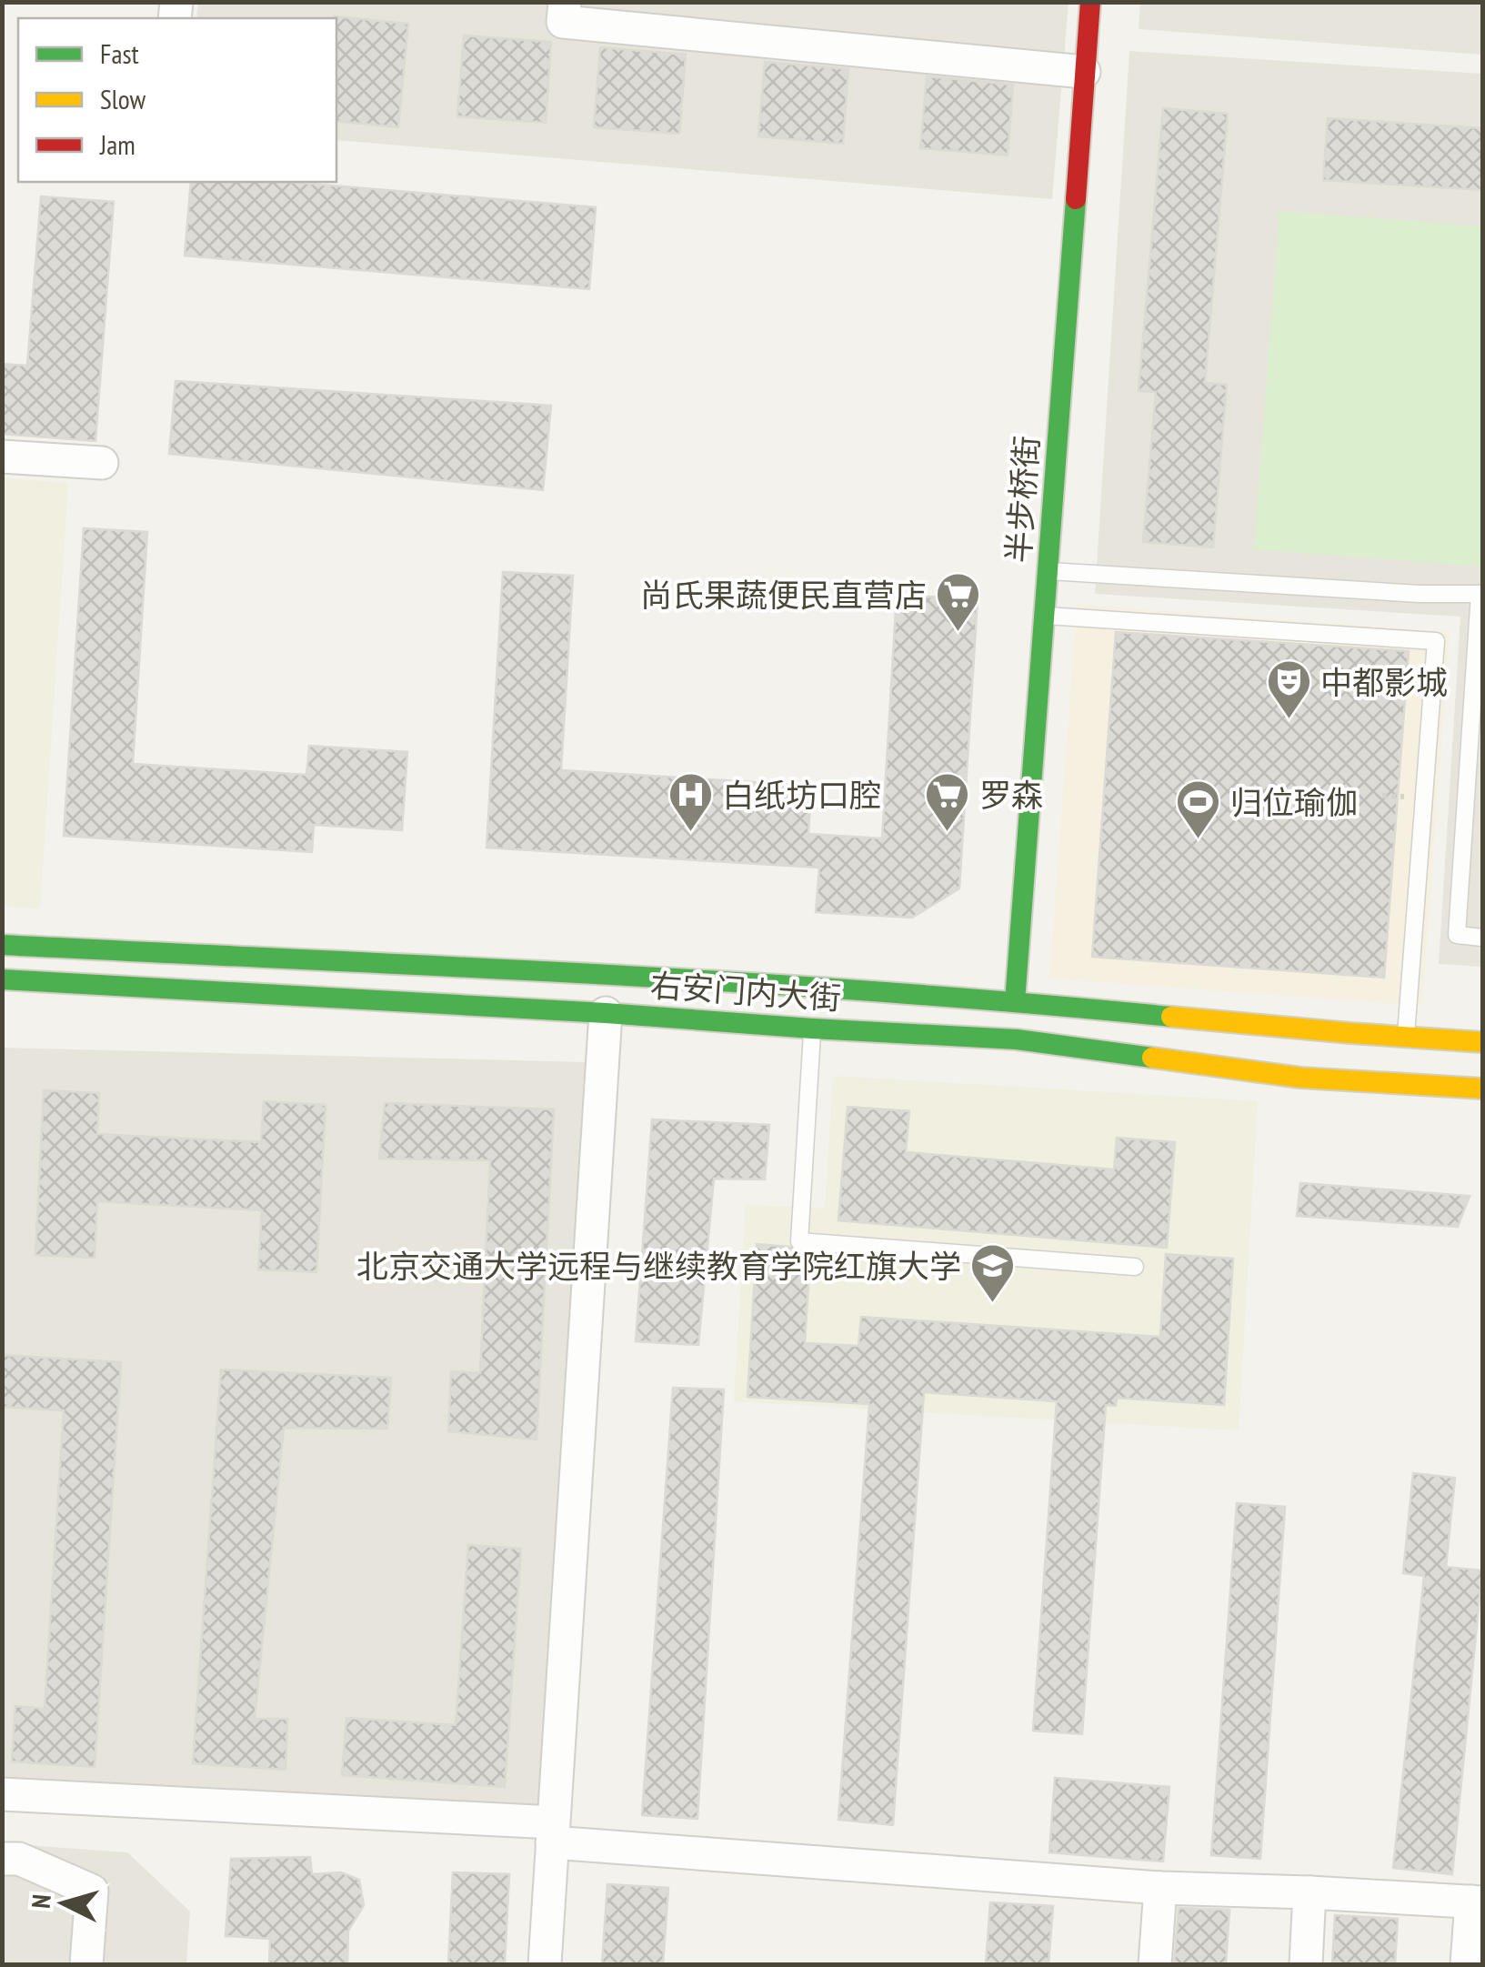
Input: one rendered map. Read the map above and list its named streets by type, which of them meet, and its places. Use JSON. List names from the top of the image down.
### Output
{
  "streets": {
    "main road": ["半步桥街", "右安门内大街"]
  },
  "crossings": [
    ["半步桥街", "右安门内大街"]
  ],
  "places": {
    "supermarket": ["尚氏果蔬便民直营店", "罗森"],
    "theatre": ["中都影城"],
    "hospital": ["白纸坊口腔"],
    "sports": ["归位瑜伽"],
    "school or university": ["北京交通大学远程与继续教育学院红旗大学"]
  },
  "legend": ["Fast", "Slow", "Jam"],
  "north": "left"
}
